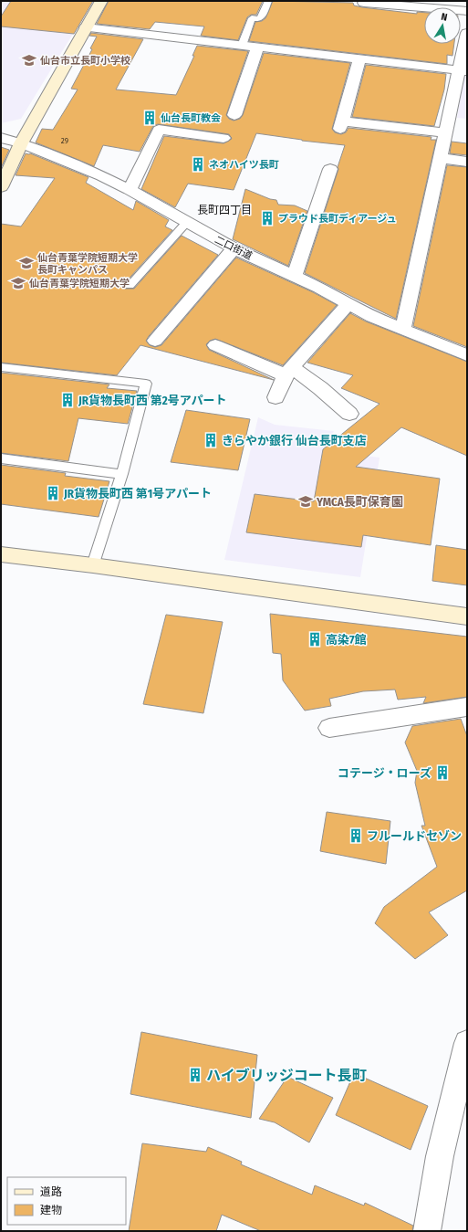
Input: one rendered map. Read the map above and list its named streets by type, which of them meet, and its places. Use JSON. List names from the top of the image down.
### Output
{
  "streets": {
    "street": ["二口街道"]
  },
  "districts": ["長町四丁目"],
  "places": {
    "school or university": [
      "仙台市立長町小学校",
      "仙台青葉学院短期大学 長町キャンパス",
      "仙台青葉学院短期大学",
      "YMCA長町保育園"
    ],
    "building": [
      "仙台長町教会",
      "ネオハイツ長町",
      "プラウド長町ディアージュ",
      "JR貨物長町西 第2号アパート",
      "きらやか銀行 仙台長町支店",
      "JR貨物長町西 第1号アパート",
      "高染7館",
      "コテージ・ローズ",
      "フルールドセゾン",
      "ハイブリッジコート長町"
    ]
  },
  "house_numbers": ["29"],
  "legend": ["道路", "建物"],
  "north": "top"
}
